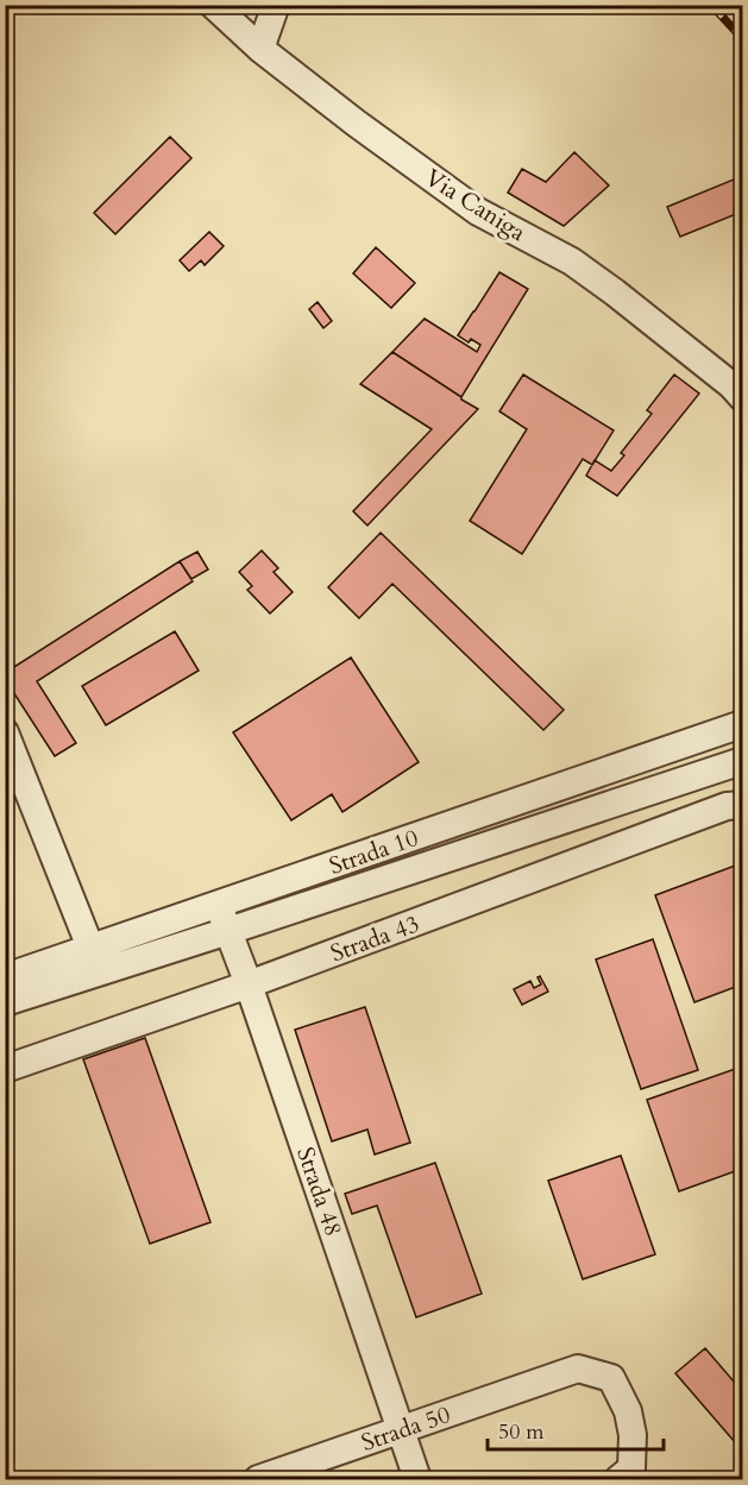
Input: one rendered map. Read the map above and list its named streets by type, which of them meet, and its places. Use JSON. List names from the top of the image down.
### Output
{
  "streets": {
    "street": [
      "Via Caniga",
      "Strada 10",
      "Strada 43",
      "Strada 48",
      "Strada 50"
    ]
  },
  "crossings": [
    ["Strada 10", "Strada 48"],
    ["Strada 43", "Strada 48"],
    ["Strada 48", "Strada 50"]
  ],
  "scale_bar": "50 m"
}
